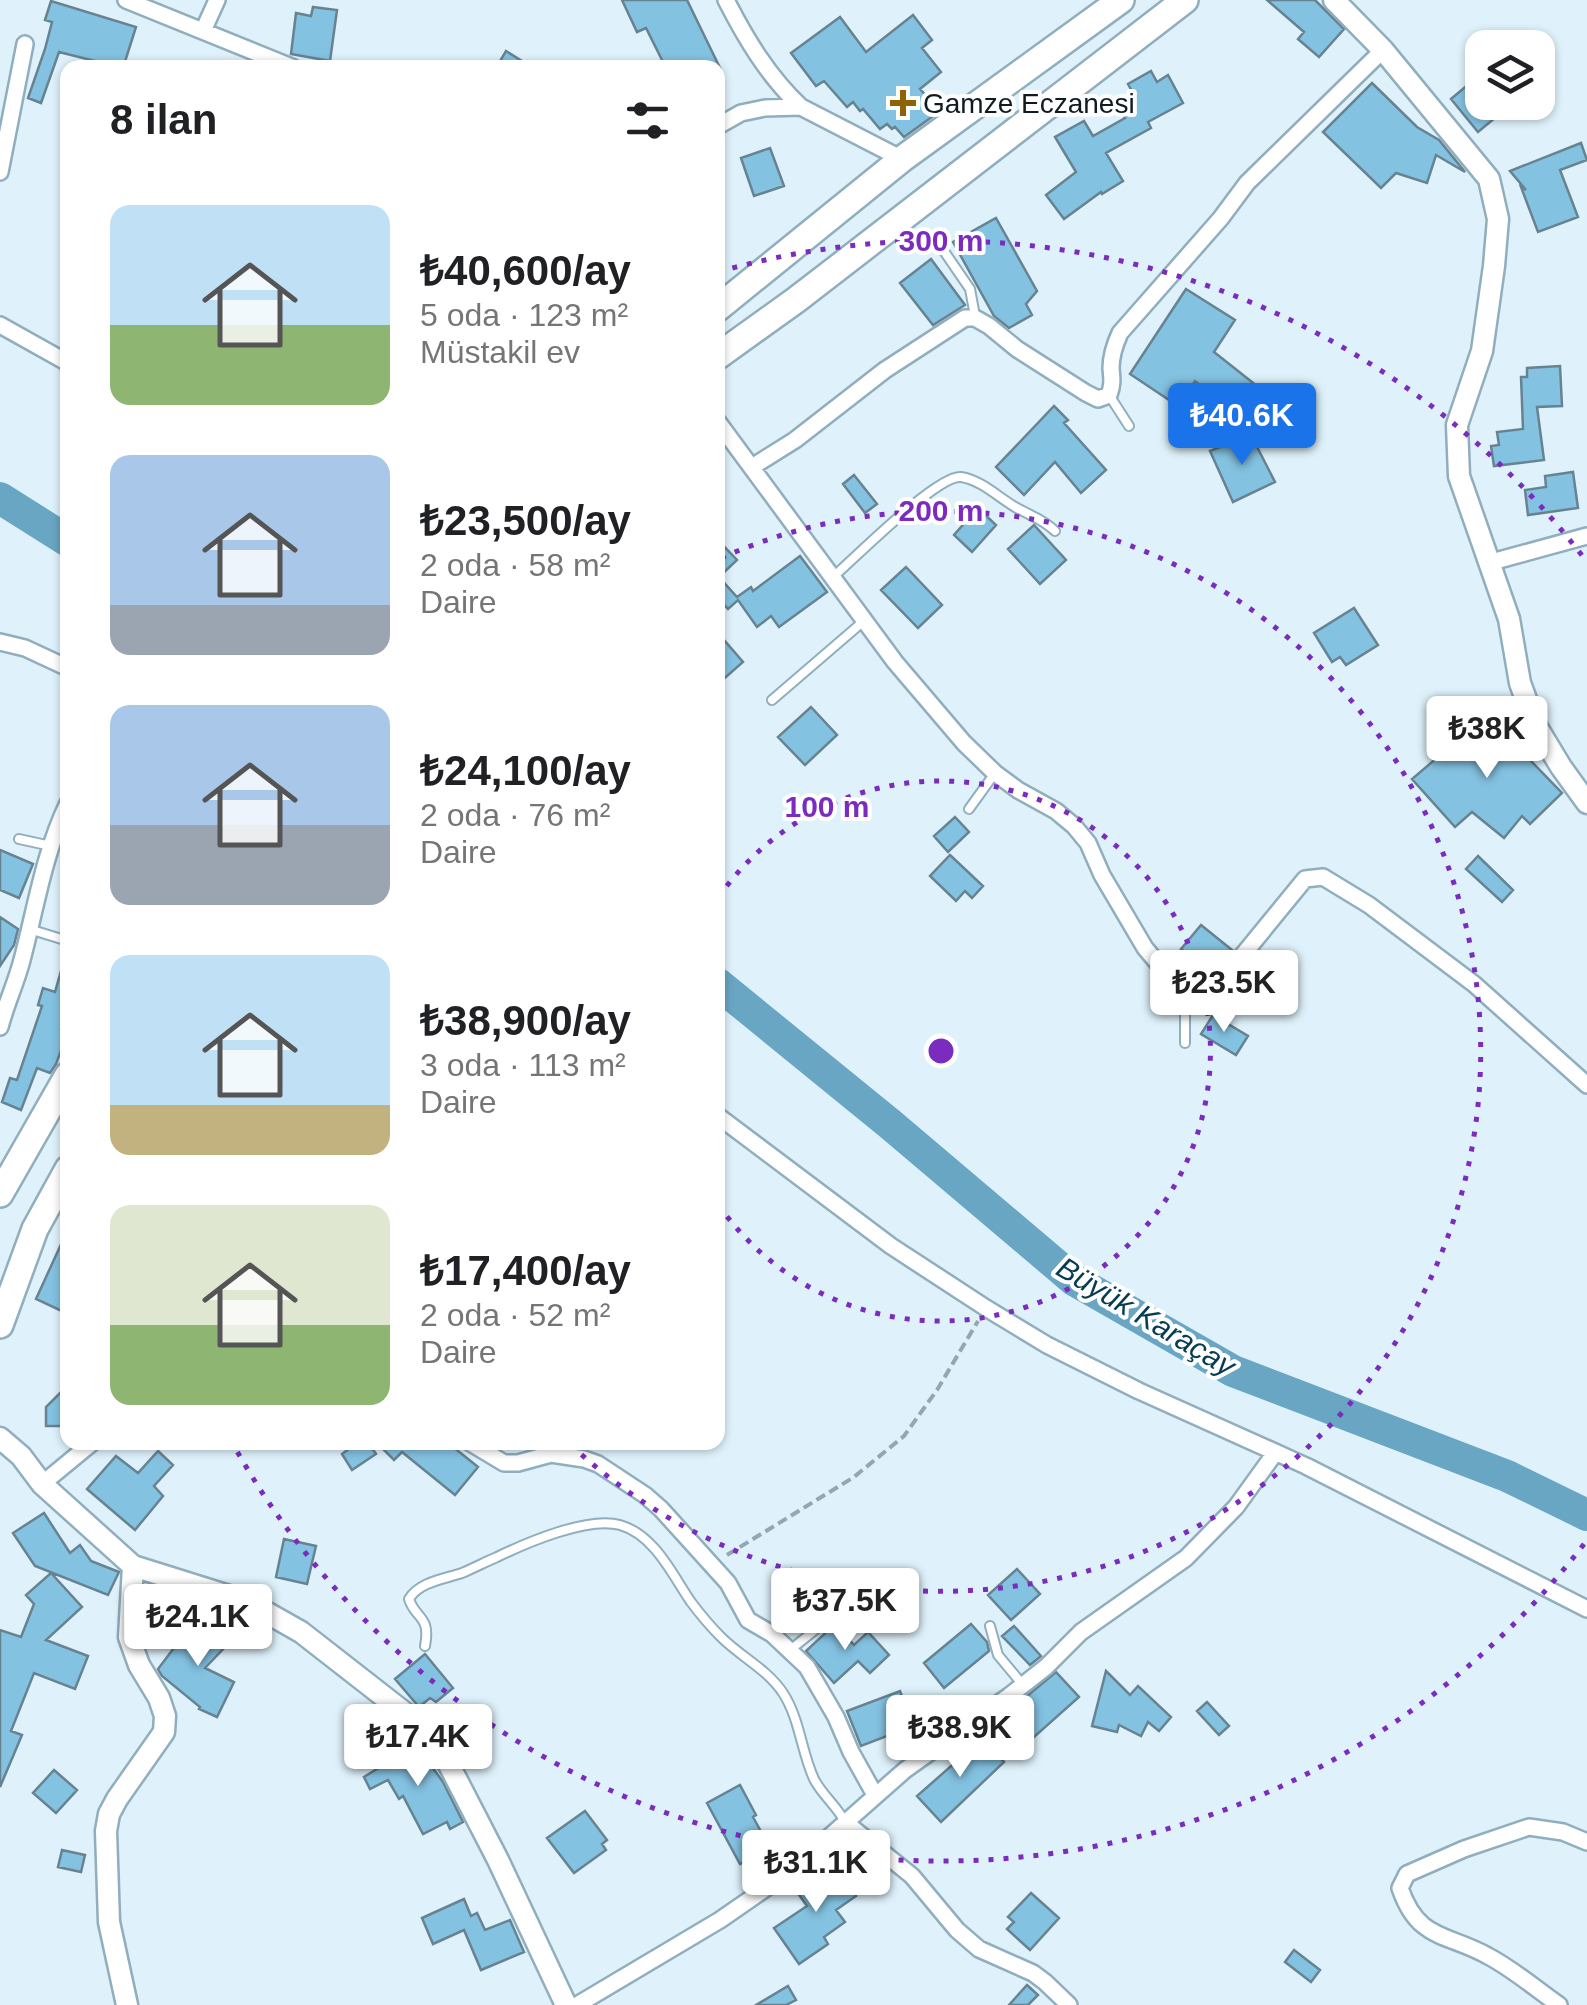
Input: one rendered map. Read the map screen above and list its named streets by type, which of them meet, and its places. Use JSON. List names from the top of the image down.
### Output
{
  "water": ["Büyük Karaçay"],
  "places": {
    "health": ["Gamze Eczanesi"]
  },
  "page": {
    "heading": "8 ilan",
    "list": [
      {
        "name": "₺40,600/ay",
        "note": "5 oda · 123 m² · Müstakil ev"
      },
      {
        "name": "₺23,500/ay",
        "note": "2 oda · 58 m² · Daire"
      },
      {
        "name": "₺24,100/ay",
        "note": "2 oda · 76 m² · Daire"
      },
      {
        "name": "₺38,900/ay",
        "note": "3 oda · 113 m² · Daire"
      },
      {
        "name": "₺17,400/ay",
        "note": "2 oda · 52 m² · Daire"
      }
    ],
    "price": [
      "₺40.6K",
      "₺38K",
      "₺23.5K",
      "₺37.5K",
      "₺24.1K",
      "₺38.9K",
      "₺17.4K",
      "₺31.1K"
    ]
  },
  "rings": ["300 m", "200 m", "100 m"]
}
